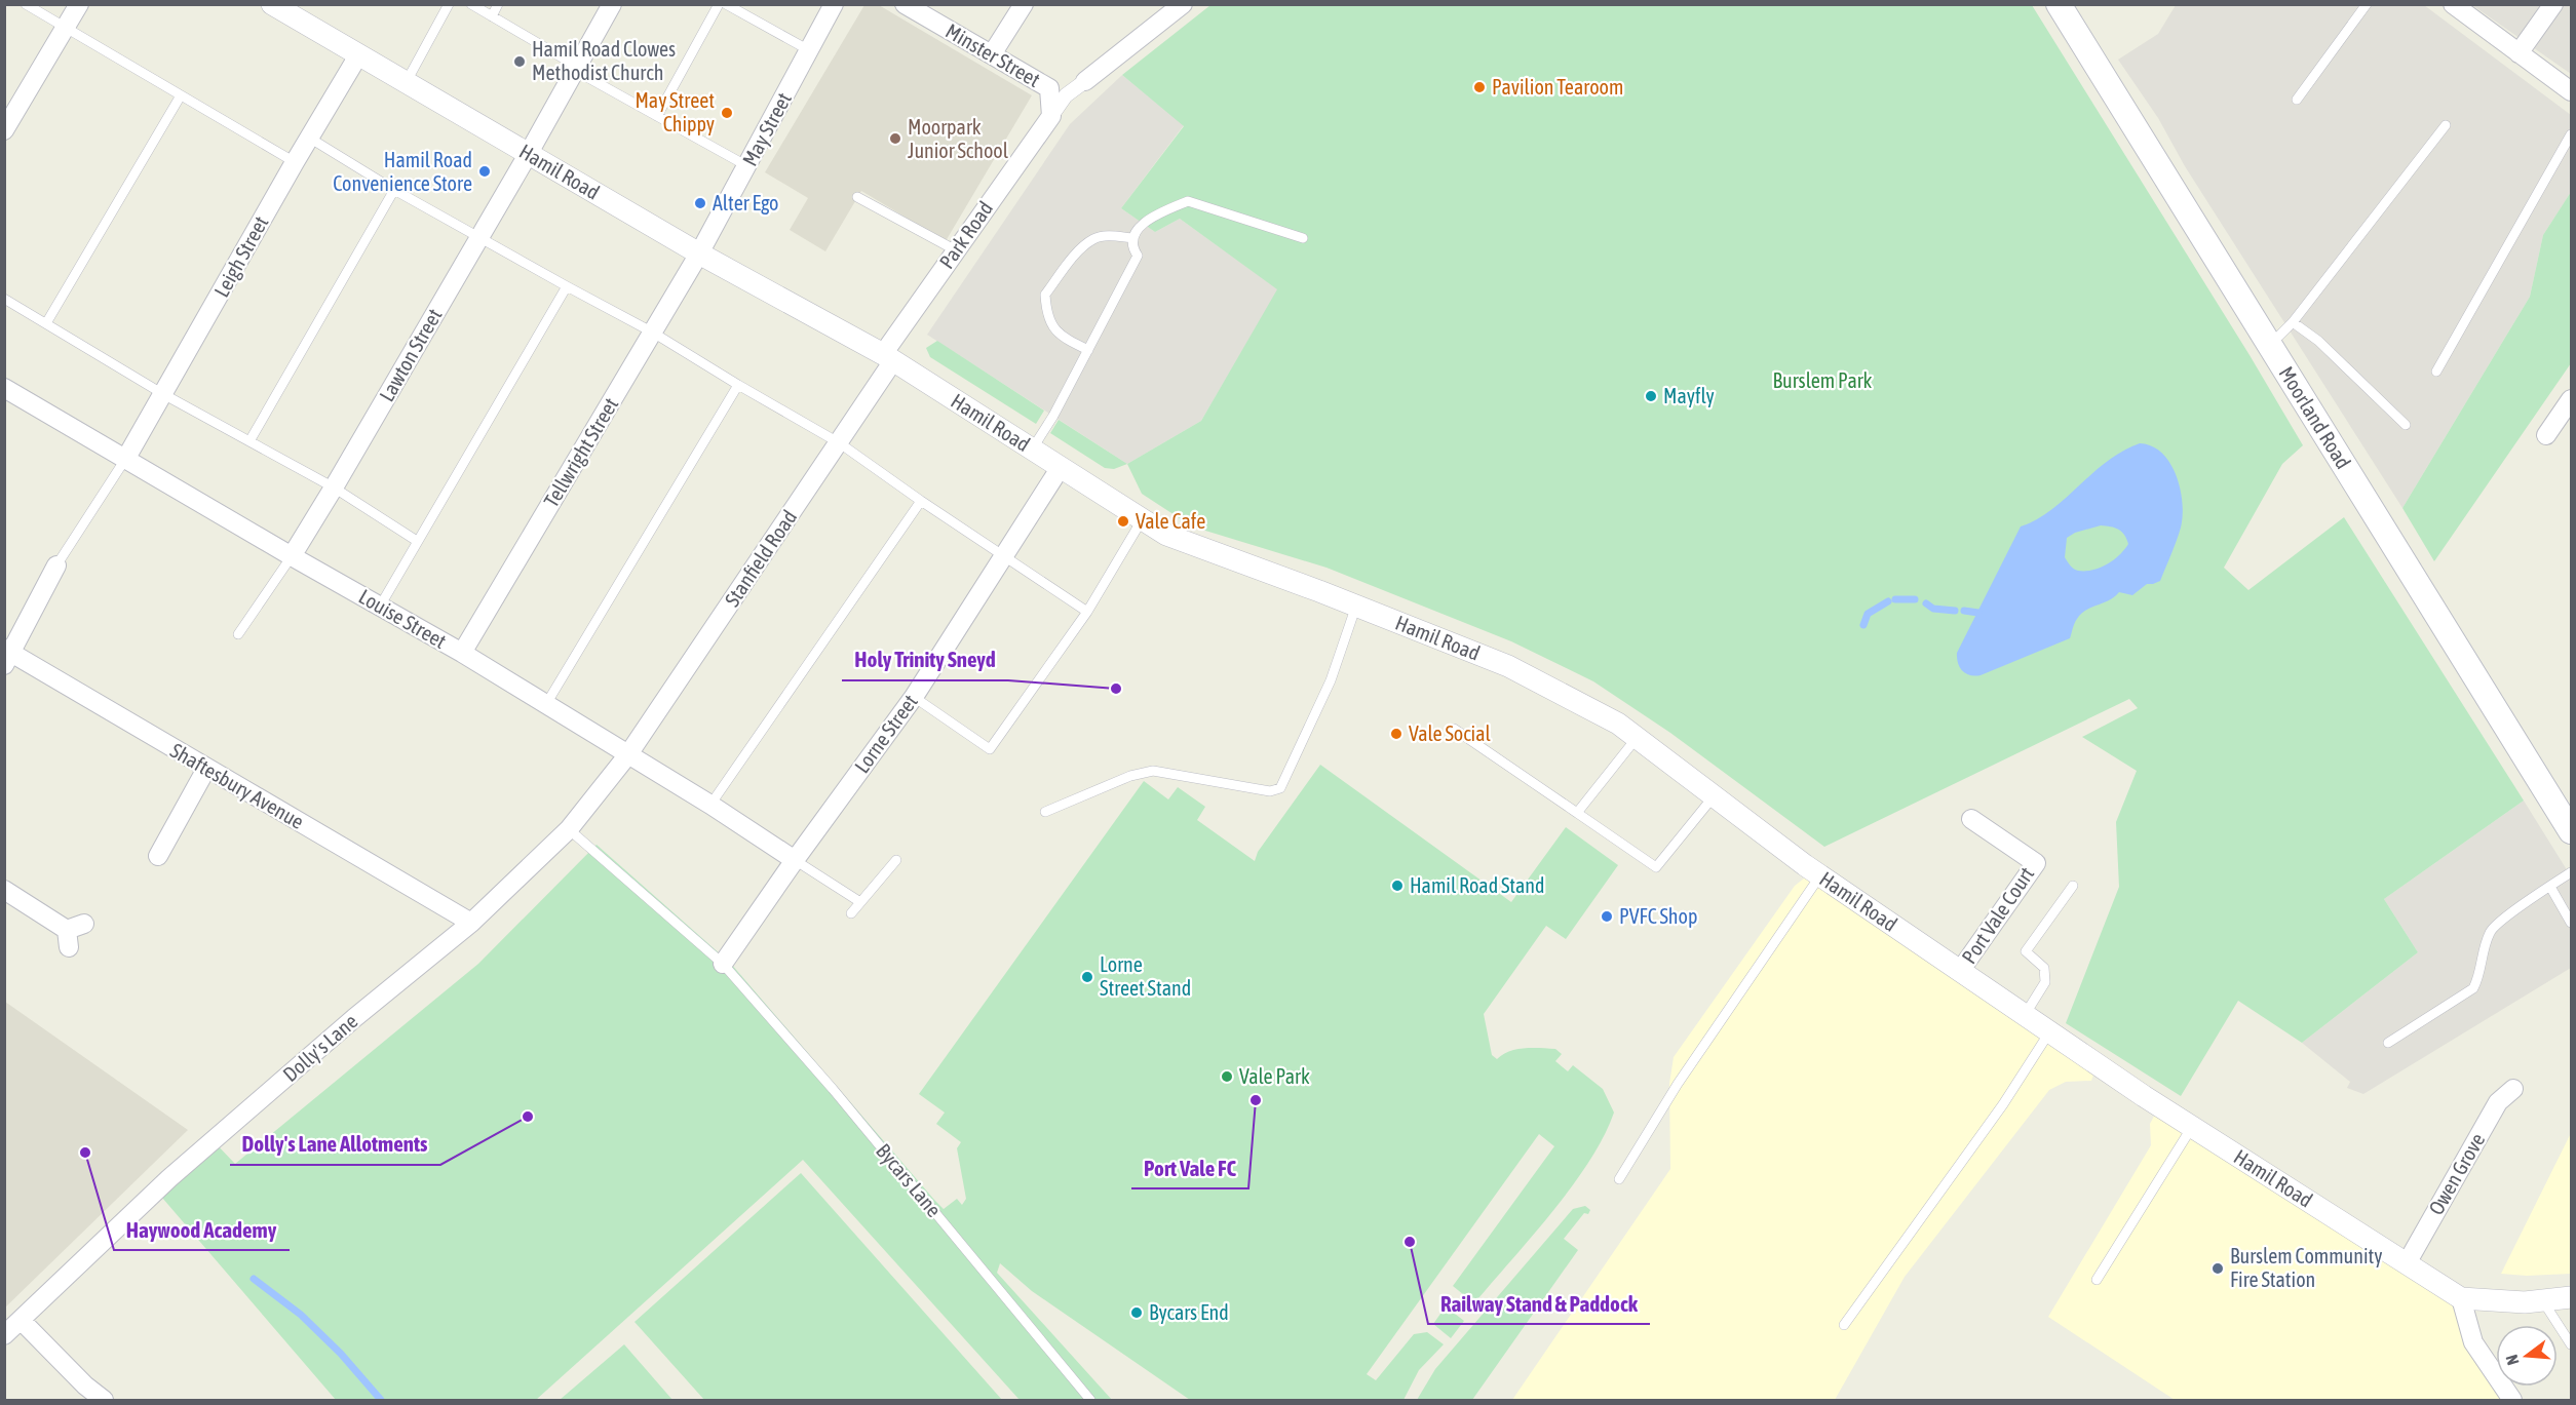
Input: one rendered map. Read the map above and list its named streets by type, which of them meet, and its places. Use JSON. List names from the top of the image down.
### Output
{
  "streets": {
    "main road": ["Moorland Road"],
    "street": [
      "Minster Street",
      "May Street",
      "Hamil Road",
      "Park Road",
      "Leigh Street",
      "Lawton Street",
      "Tellwright Street",
      "Stanfield Road",
      "Louise Street",
      "Lorne Street",
      "Shaftesbury Avenue",
      "Port Vale Court",
      "Dolly's Lane",
      "Owen Grove"
    ],
    "lane": ["Bycars Lane"]
  },
  "crossings": [
    ["Minster Street", "Park Road"],
    ["May Street", "Hamil Road"],
    ["May Street", "Tellwright Street"],
    ["Hamil Road", "Park Road"],
    ["Hamil Road", "Leigh Street"],
    ["Hamil Road", "Lawton Street"],
    ["Hamil Road", "Tellwright Street"],
    ["Hamil Road", "Stanfield Road"],
    ["Hamil Road", "Lorne Street"],
    ["Hamil Road", "Port Vale Court"],
    ["Hamil Road", "Owen Grove"],
    ["Park Road", "Stanfield Road"],
    ["Leigh Street", "Louise Street"],
    ["Lawton Street", "Louise Street"],
    ["Tellwright Street", "Louise Street"],
    ["Stanfield Road", "Louise Street"],
    ["Stanfield Road", "Dolly's Lane"],
    ["Louise Street", "Lorne Street"],
    ["Louise Street", "Dolly's Lane"],
    ["Lorne Street", "Bycars Lane"],
    ["Shaftesbury Avenue", "Dolly's Lane"],
    ["Dolly's Lane", "Bycars Lane"]
  ],
  "parks": ["Burslem Park"],
  "places": [
    "Hamil Road Clowes Methodist Church",
    "Pavilion Tearoom",
    "May Street Chippy",
    "Moorpark Junior School",
    "Hamil Road Convenience Store",
    "Alter Ego",
    "Mayfly",
    "Vale Cafe",
    "Holy Trinity Sneyd",
    "Vale Social",
    "Hamil Road Stand",
    "PVFC Shop",
    "Lorne Street Stand",
    "Vale Park",
    "Port Vale FC",
    "Dolly's Lane Allotments",
    "Haywood Academy",
    "Railway Stand & Paddock",
    "Burslem Community Fire Station",
    "Bycars End"
  ],
  "north": "left"
}
